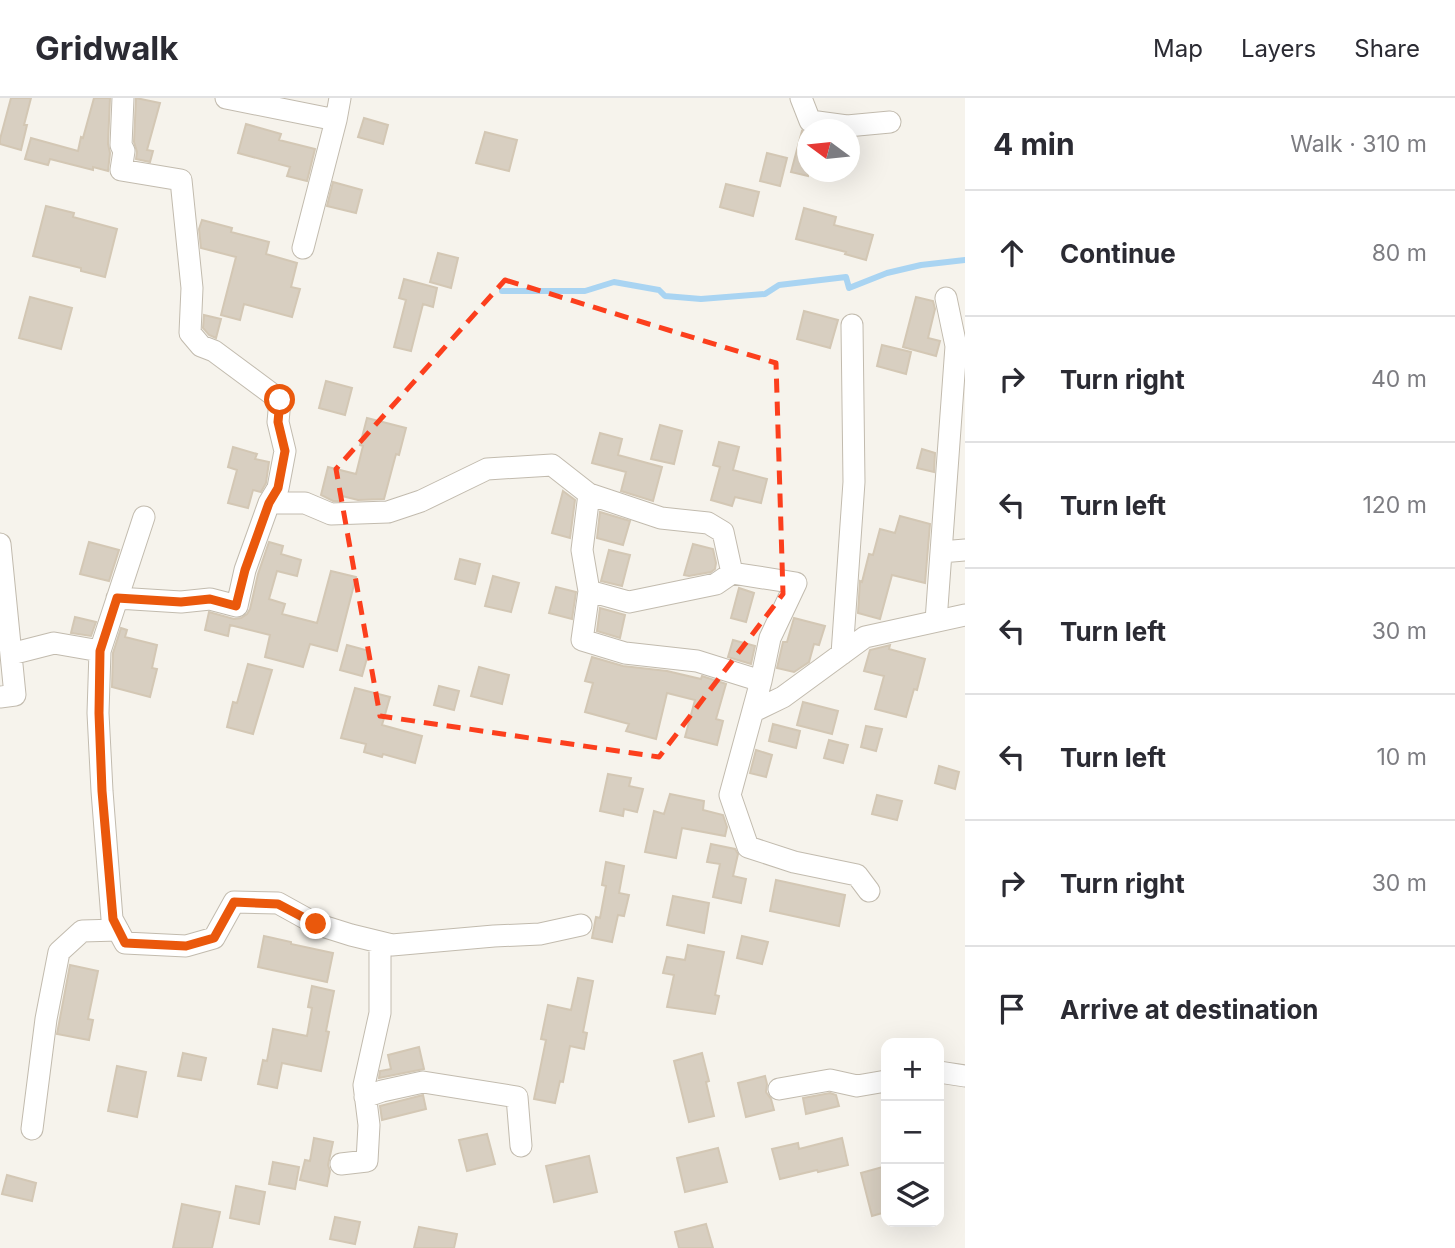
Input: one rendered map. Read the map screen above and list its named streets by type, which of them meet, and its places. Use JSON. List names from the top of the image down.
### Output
{
  "north": "left",
  "page": {
    "header": "Gridwalk",
    "nav": ["Map", "Layers", "Share"],
    "heading": ["4 min", "Walk · 310 m"],
    "list": [
      ["Continue", "80 m"],
      ["Turn right", "40 m"],
      ["Turn left", "120 m"],
      ["Turn left", "30 m"],
      ["Turn left", "10 m"],
      ["Turn right", "30 m"],
      "Arrive at destination"
    ],
    "map_buttons": ["+", "−"]
  }
}
